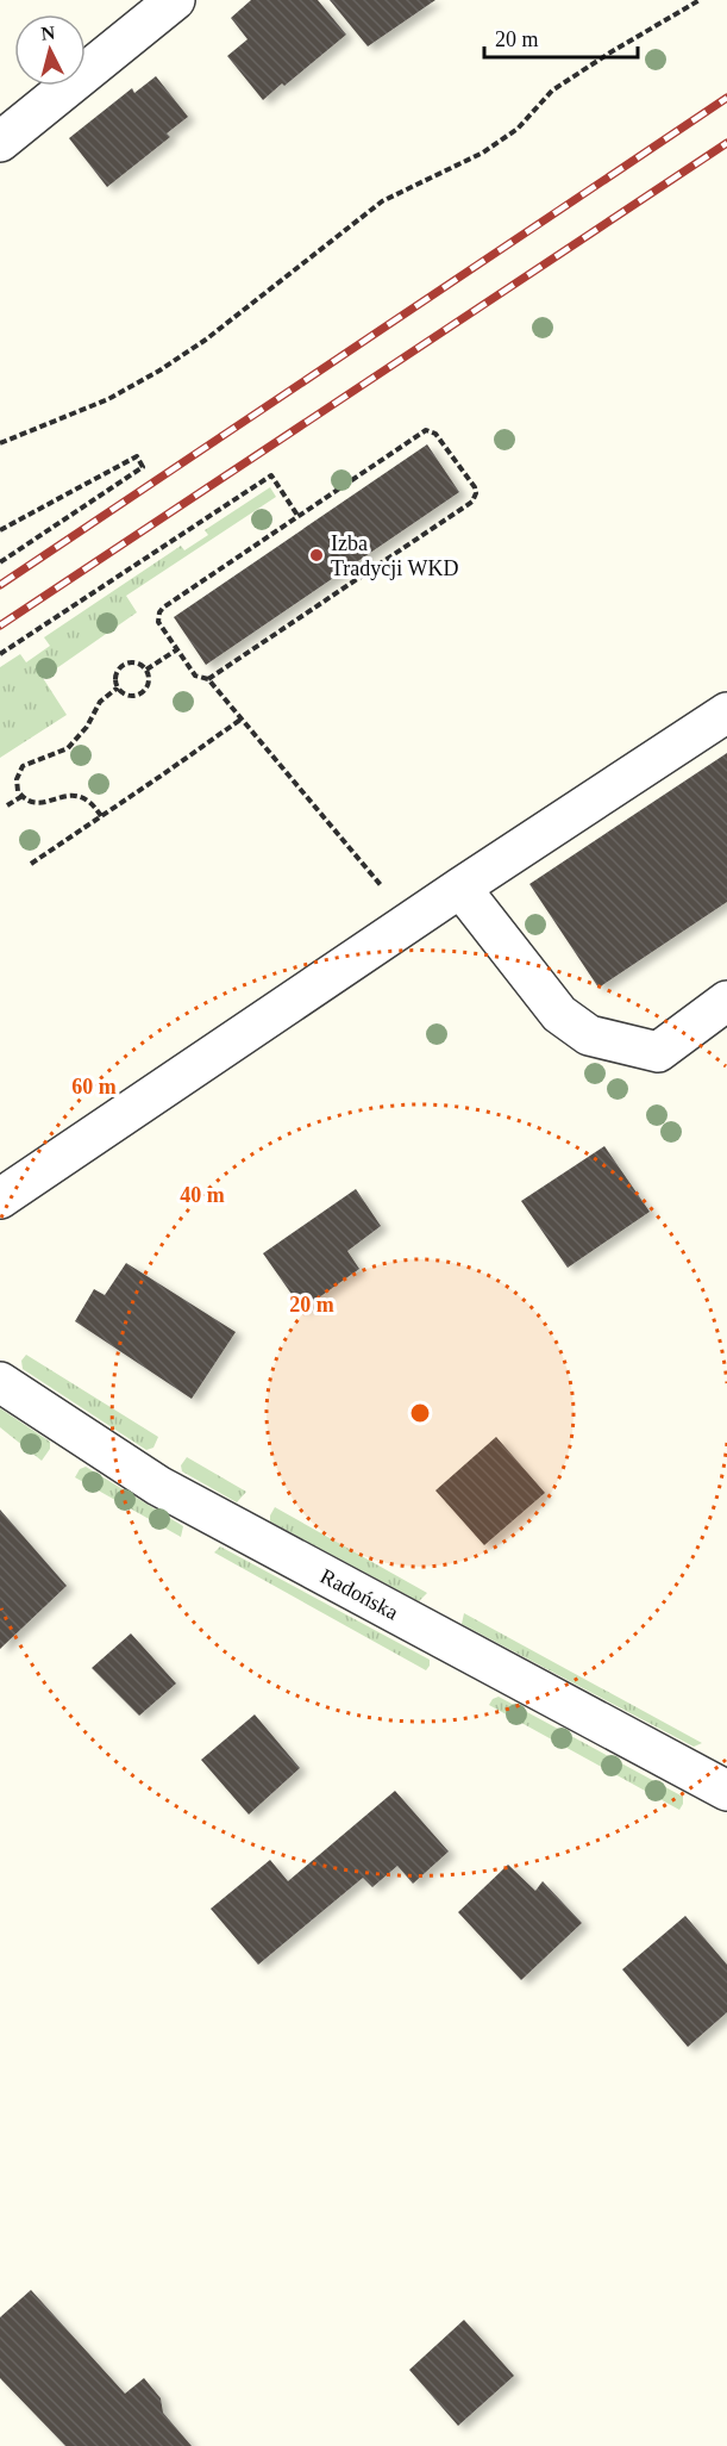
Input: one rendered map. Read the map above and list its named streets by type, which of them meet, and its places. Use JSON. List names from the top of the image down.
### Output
{
  "streets": {
    "street": ["Radońska"]
  },
  "places": ["Izba Tradycji WKD"],
  "scale_bar": "20 m",
  "north": "top",
  "rings": ["60 m", "40 m", "20 m"]
}
